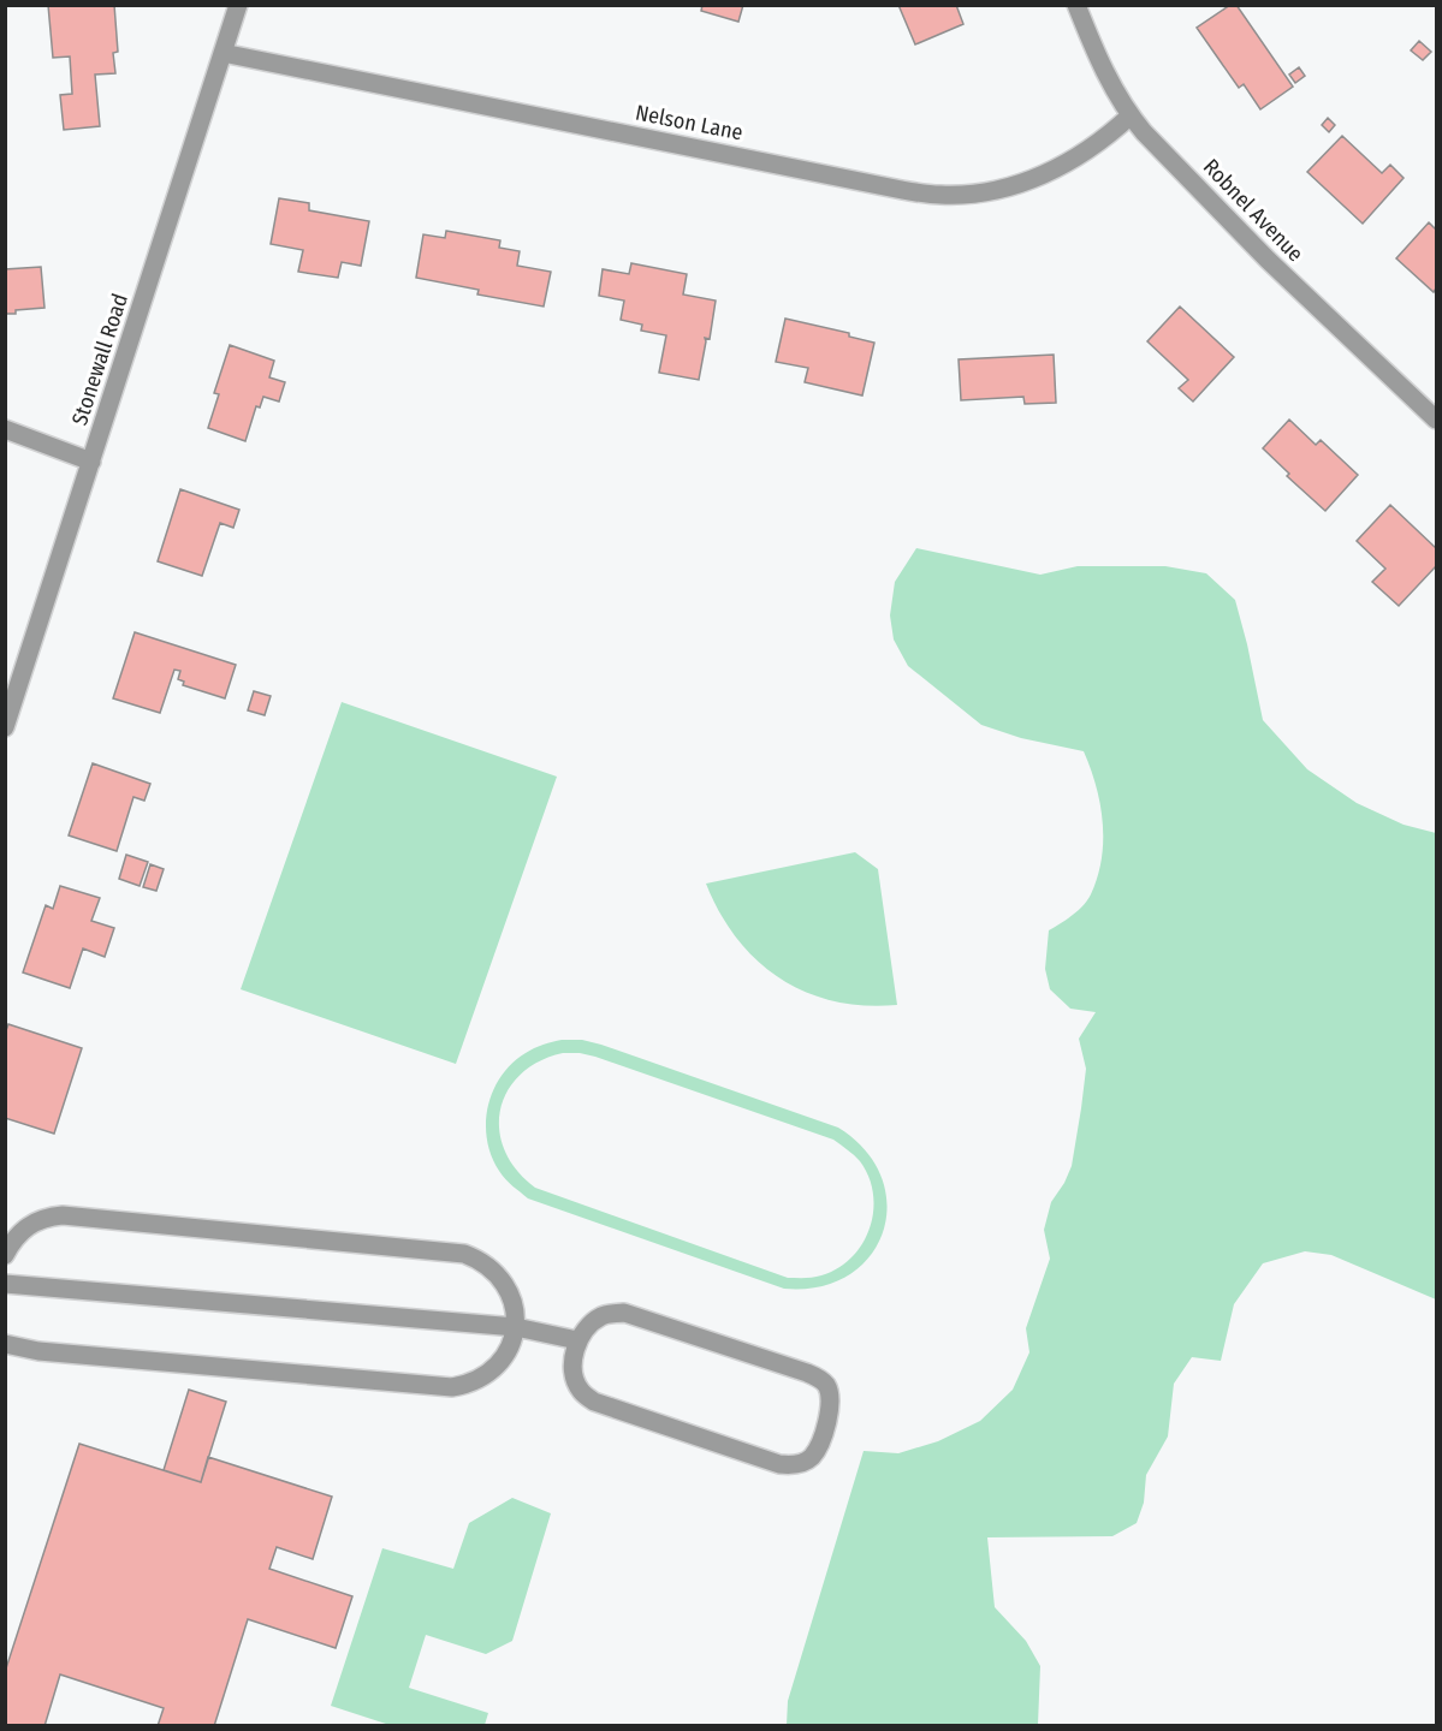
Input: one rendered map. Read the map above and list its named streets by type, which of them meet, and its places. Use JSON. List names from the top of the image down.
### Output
{
  "streets": {
    "street": ["Nelson Lane", "Robnel Avenue", "Stonewall Road"]
  },
  "crossings": [
    ["Nelson Lane", "Robnel Avenue"],
    ["Nelson Lane", "Stonewall Road"]
  ]
}
